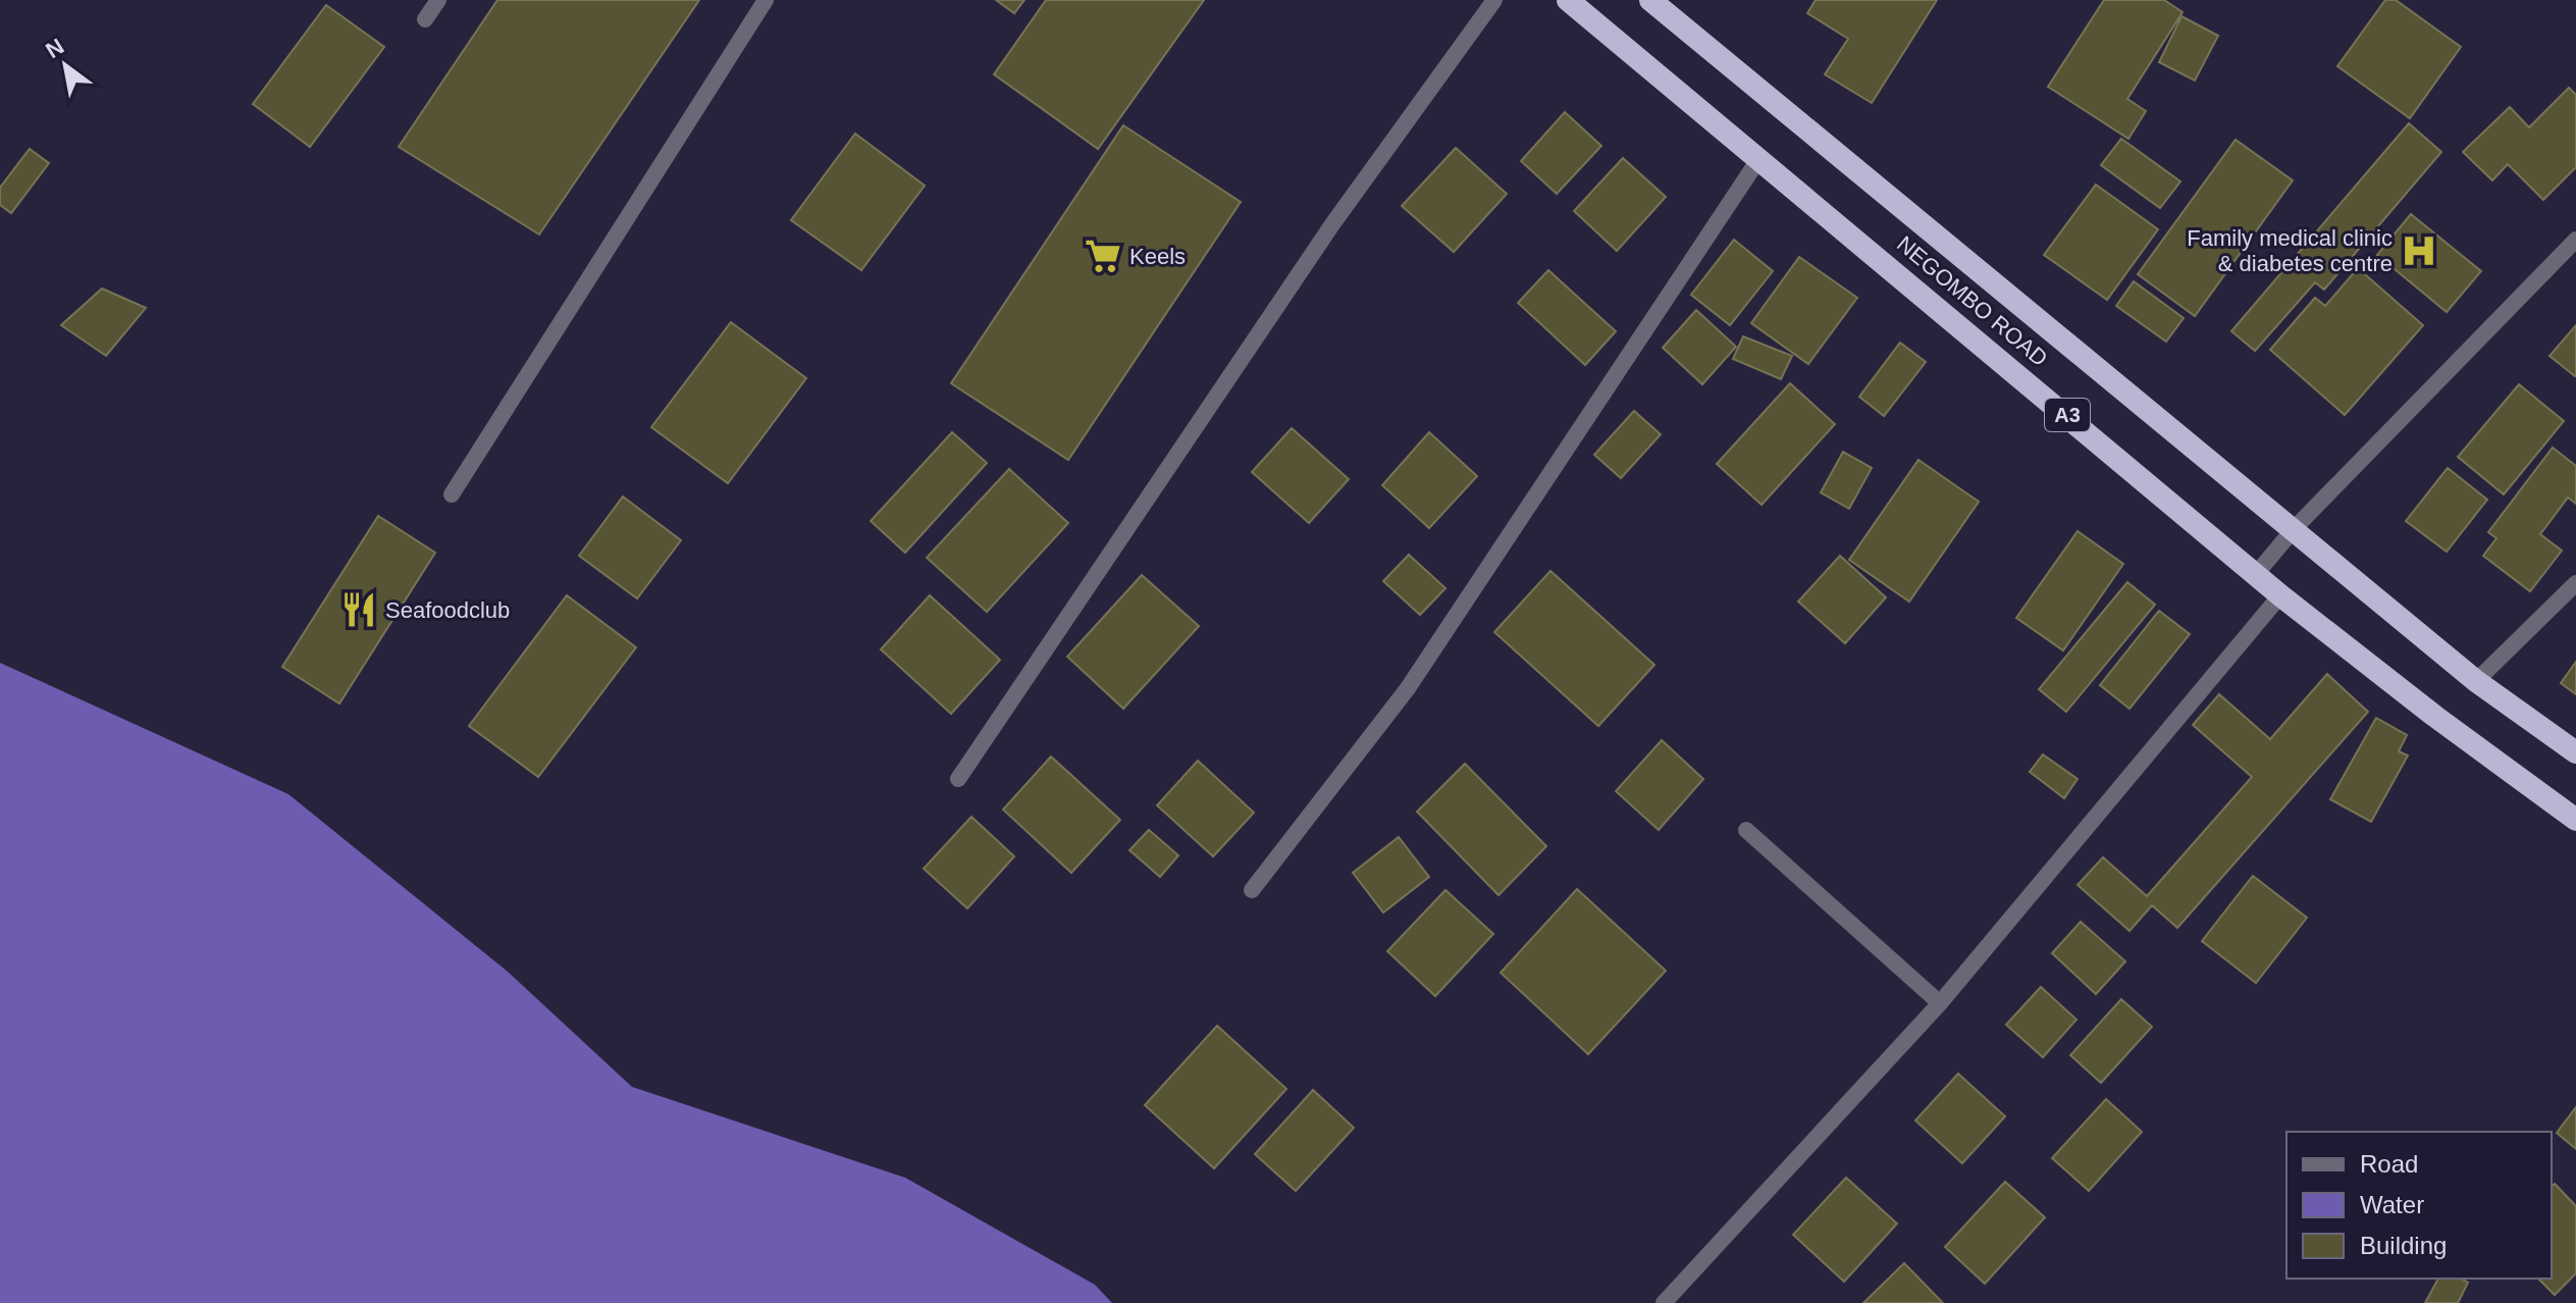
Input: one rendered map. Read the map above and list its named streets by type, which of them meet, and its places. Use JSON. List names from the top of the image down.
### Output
{
  "streets": {
    "highway": ["NEGOMBO ROAD", "A3"]
  },
  "places": {
    "hospital": ["Family medical clinic & diabetes centre"],
    "supermarket": ["Keels"],
    "restaurant": ["Seafoodclub"]
  },
  "legend": ["Road", "Water", "Building"],
  "north": "top left"
}
